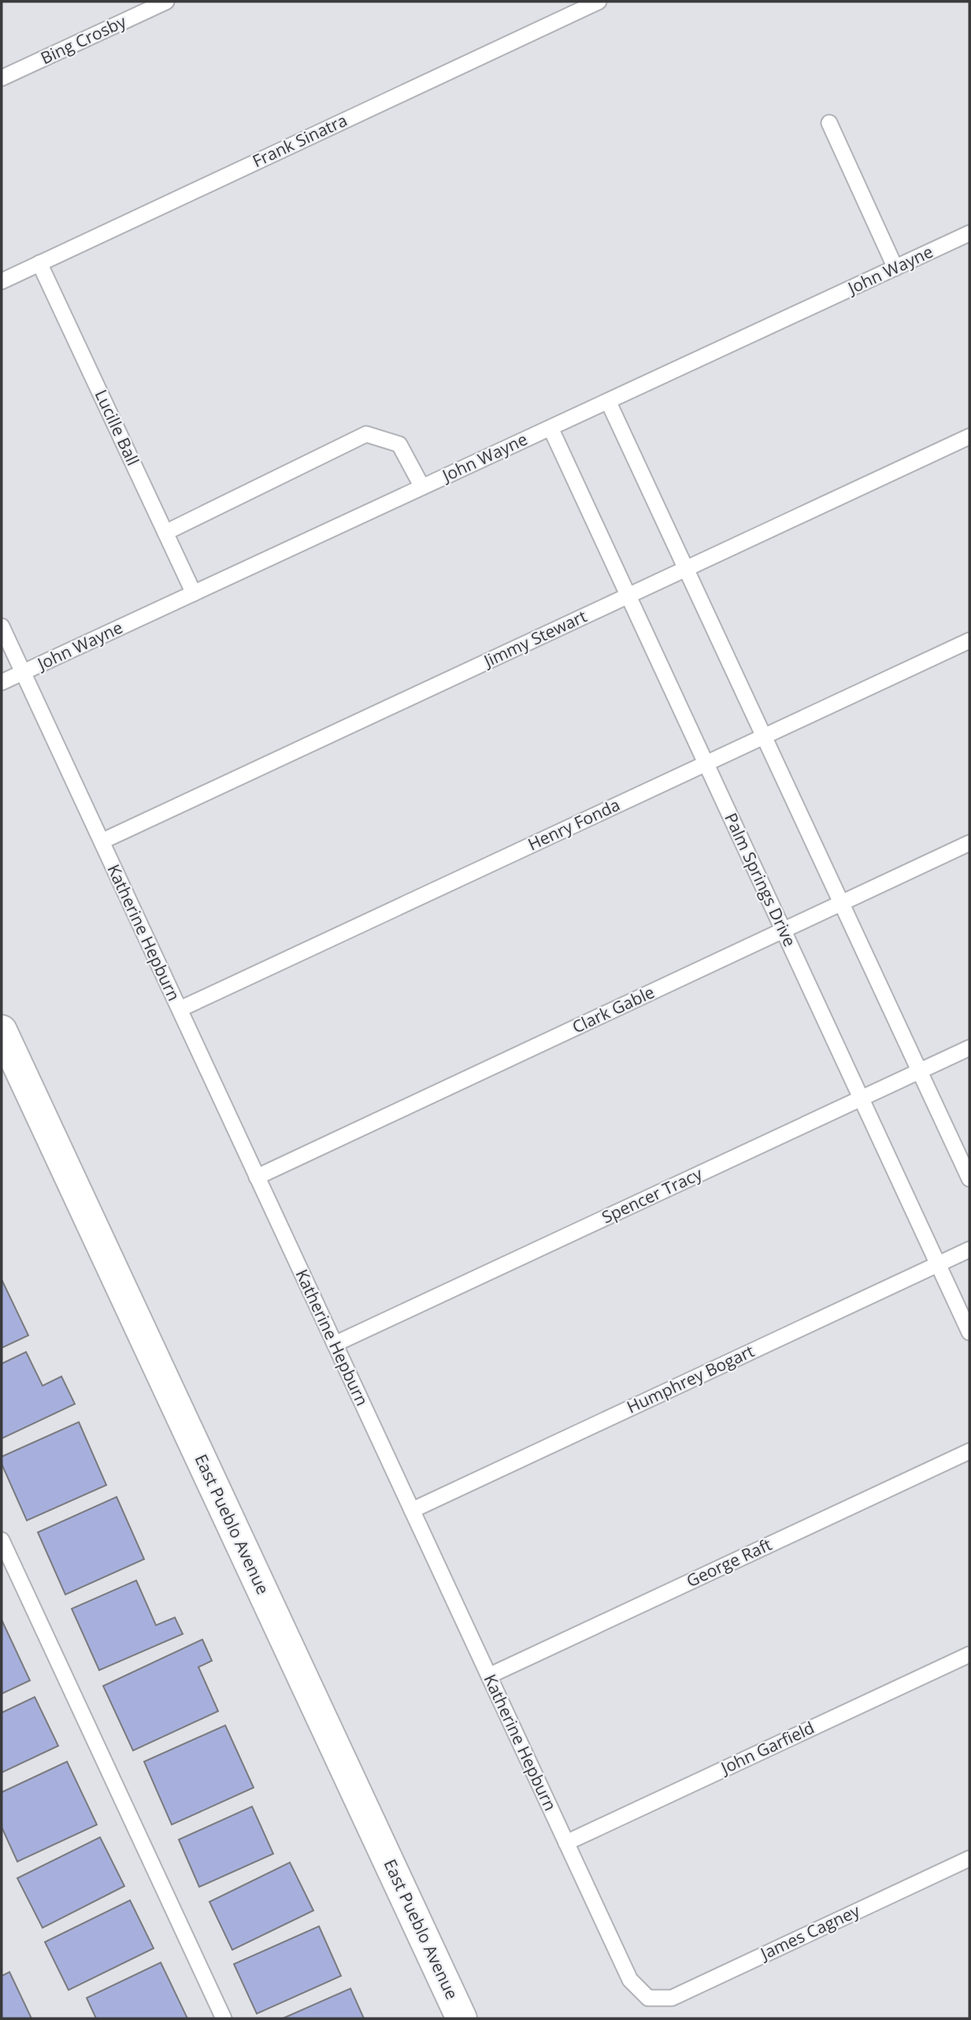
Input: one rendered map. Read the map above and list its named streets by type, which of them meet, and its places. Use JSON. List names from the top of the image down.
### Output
{
  "streets": {
    "street": ["East Pueblo Avenue"],
    "lane": [
      "Bing Crosby",
      "Frank Sinatra",
      "John Wayne",
      "Lucille Ball",
      "Jimmy Stewart",
      "Henry Fonda",
      "Palm Springs Drive",
      "Katherine Hepburn",
      "Clark Gable",
      "Spencer Tracy",
      "Humphrey Bogart",
      "George Raft",
      "John Garfield",
      "James Cagney"
    ]
  },
  "crossings": [
    ["Frank Sinatra", "Lucille Ball"],
    ["John Wayne", "Lucille Ball"],
    ["John Wayne", "Palm Springs Drive"],
    ["John Wayne", "Katherine Hepburn"],
    ["Jimmy Stewart", "Palm Springs Drive"],
    ["Jimmy Stewart", "Katherine Hepburn"],
    ["Henry Fonda", "Palm Springs Drive"],
    ["Henry Fonda", "Katherine Hepburn"],
    ["Palm Springs Drive", "Clark Gable"],
    ["Palm Springs Drive", "Spencer Tracy"],
    ["Palm Springs Drive", "Humphrey Bogart"],
    ["Katherine Hepburn", "Clark Gable"],
    ["Katherine Hepburn", "Spencer Tracy"],
    ["Katherine Hepburn", "Humphrey Bogart"],
    ["Katherine Hepburn", "George Raft"],
    ["Katherine Hepburn", "John Garfield"],
    ["Katherine Hepburn", "James Cagney"]
  ]
}
